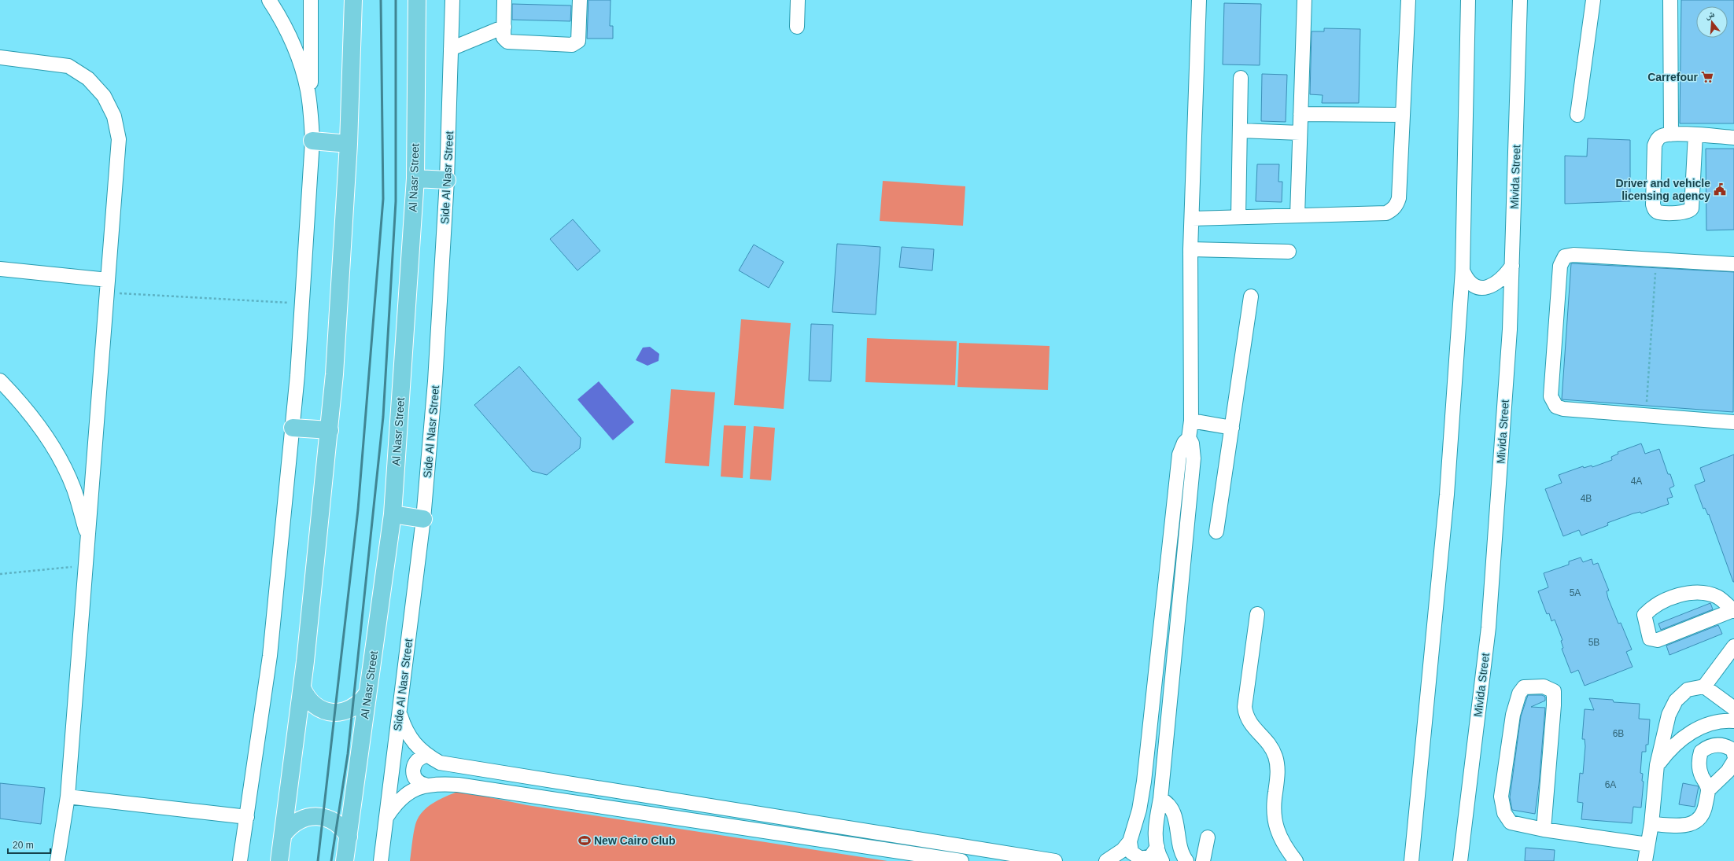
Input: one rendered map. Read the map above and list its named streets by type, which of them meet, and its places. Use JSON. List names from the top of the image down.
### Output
{
  "streets": {
    "main road": ["Al Nasr Street"],
    "street": ["Mivida Street", "Side Al Nasr Street"]
  },
  "places": {
    "supermarket": ["Carrefour"],
    "public building": ["Driver and vehicle licensing agency"],
    "sports": ["New Cairo Club"]
  },
  "house_numbers": [
    "4A",
    "4B",
    "5A",
    "5B",
    "6B",
    "6A"
  ],
  "scale_bar": "20 m",
  "north": "top"
}
